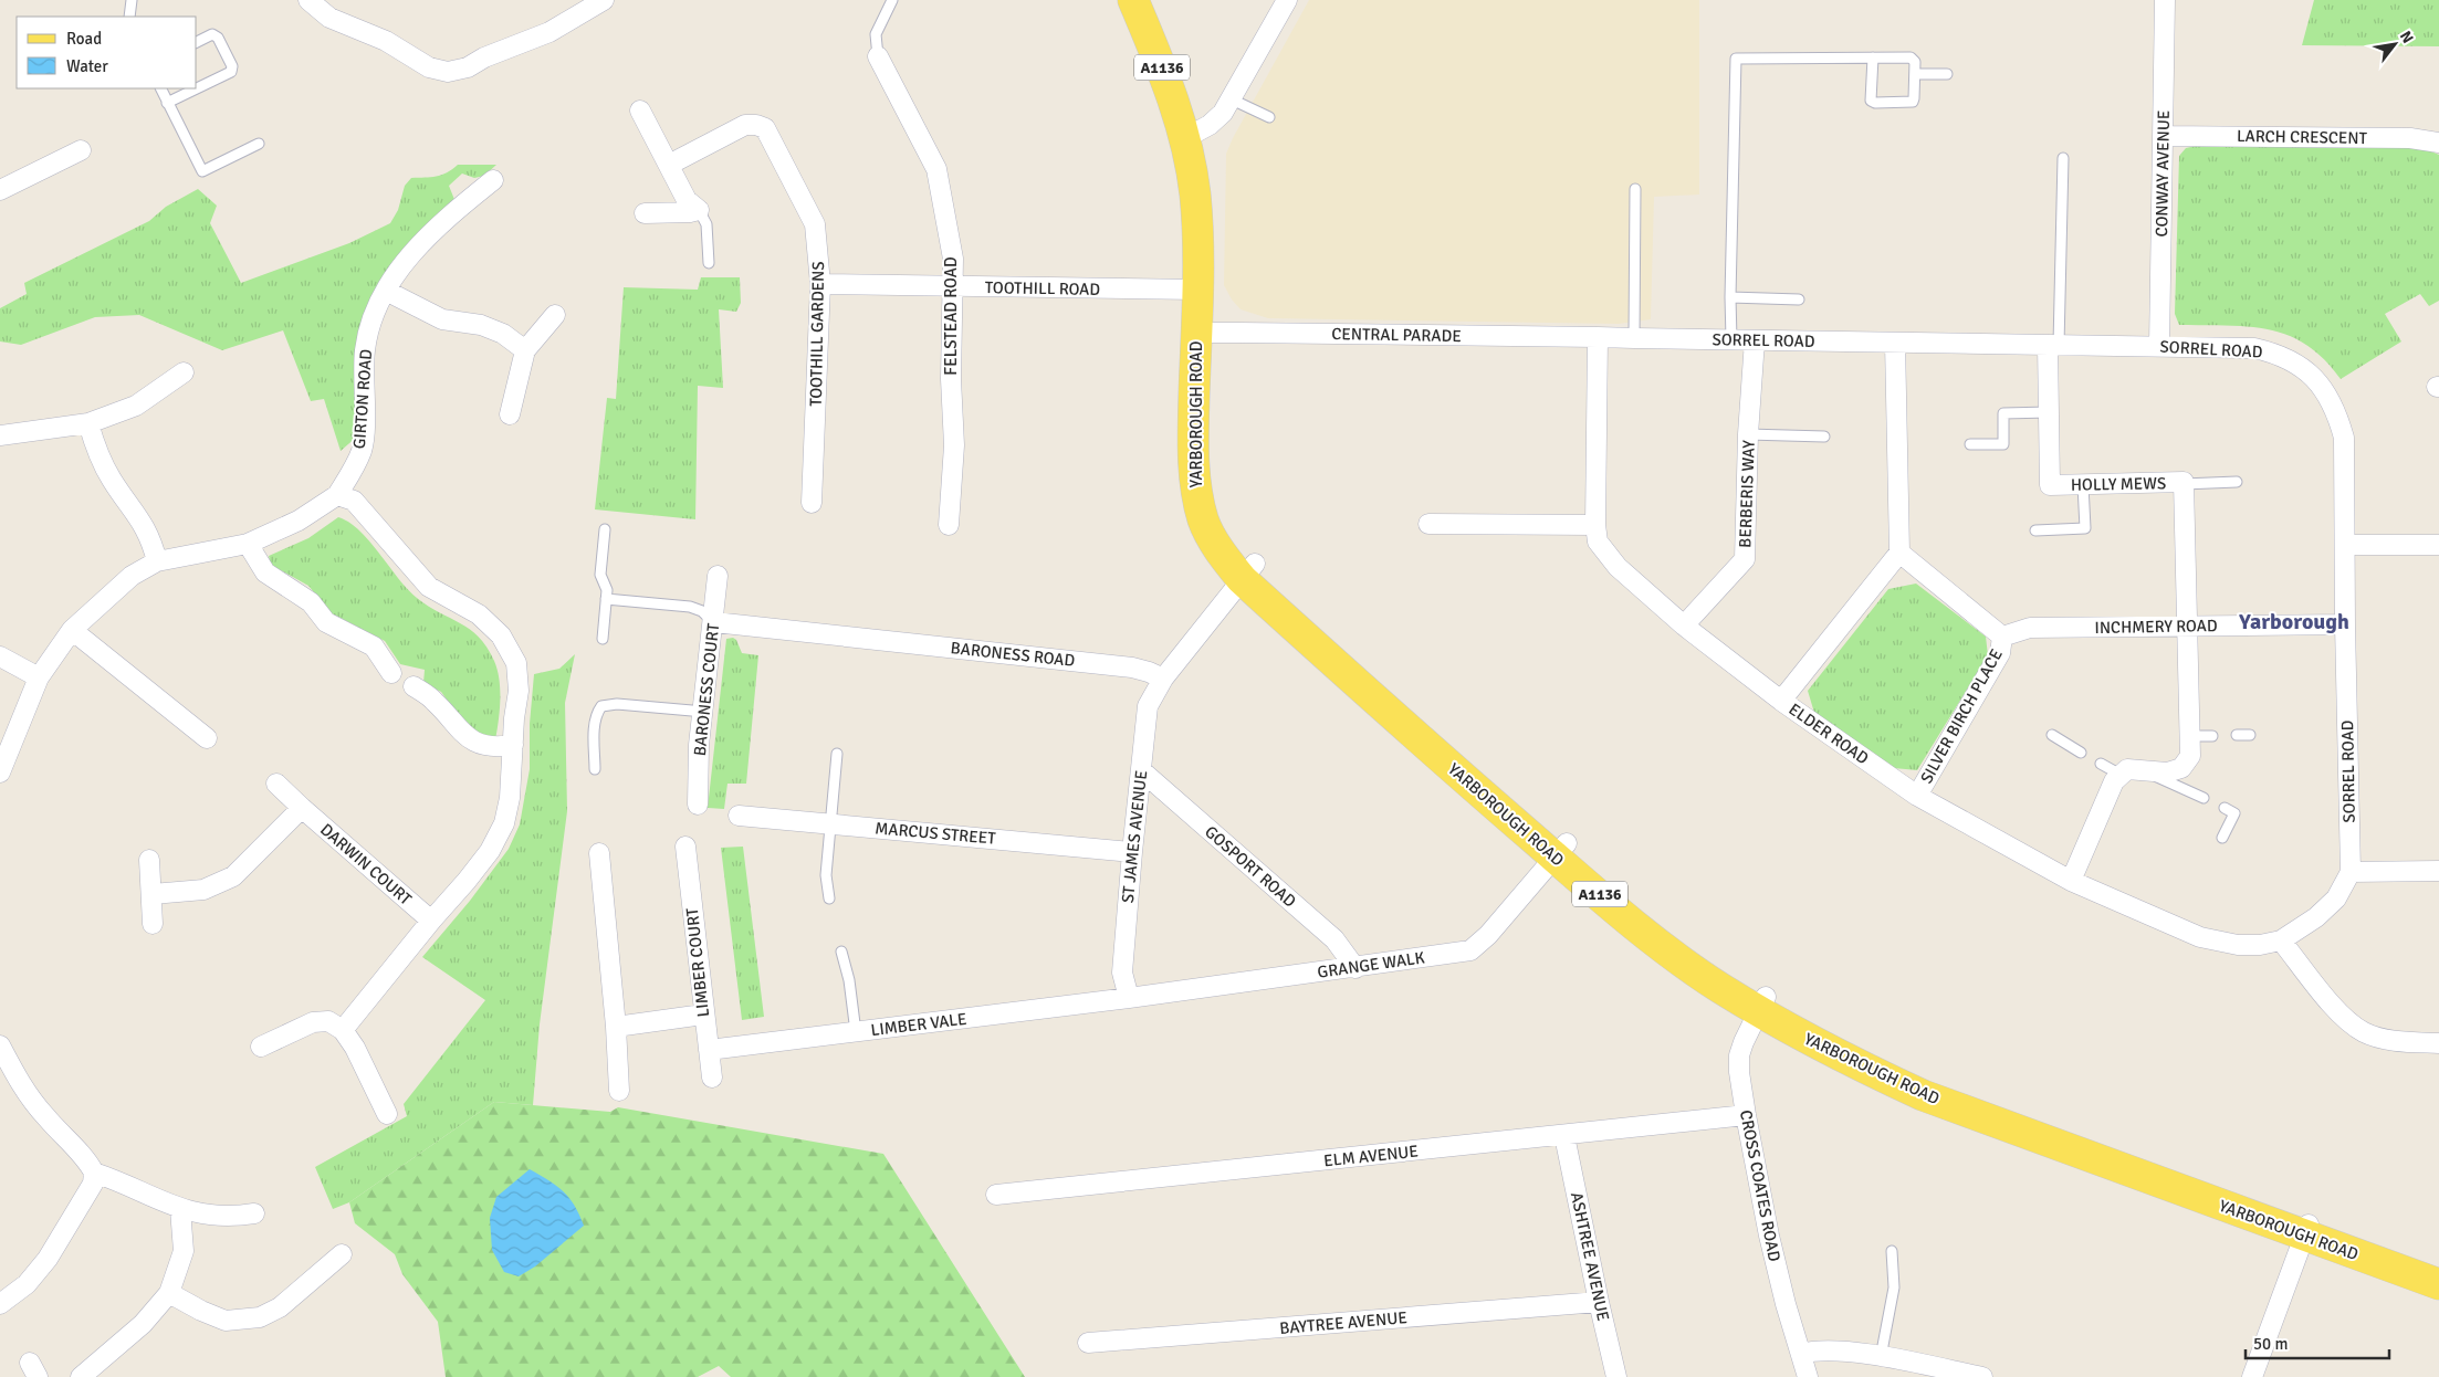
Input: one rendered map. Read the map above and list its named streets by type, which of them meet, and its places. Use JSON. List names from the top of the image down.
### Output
{
  "streets": {
    "main road": ["A1136", "YARBOROUGH ROAD"],
    "street": [
      "LARCH CRESCENT",
      "CONWAY AVENUE",
      "TOOTHILL ROAD",
      "FELSTEAD ROAD",
      "TOOTHILL GARDENS",
      "CENTRAL PARADE",
      "SORREL ROAD",
      "GIRTON ROAD",
      "HOLLY MEWS",
      "BERBERIS WAY",
      "INCHMERY ROAD",
      "BARONESS ROAD",
      "BARONESS COURT",
      "SILVER BIRCH PLACE",
      "ELDER ROAD",
      "MARCUS STREET",
      "ST JAMES AVENUE",
      "DARWIN COURT",
      "GOSPORT ROAD",
      "LIMBER COURT",
      "GRANGE WALK",
      "LIMBER VALE",
      "ELM AVENUE",
      "CROSS COATES ROAD",
      "ASHTREE AVENUE",
      "BAYTREE AVENUE"
    ]
  },
  "crossings": [
    ["LARCH CRESCENT", "CONWAY AVENUE"],
    ["CONWAY AVENUE", "SORREL ROAD"],
    ["TOOTHILL ROAD", "FELSTEAD ROAD"],
    ["TOOTHILL ROAD", "TOOTHILL GARDENS"],
    ["TOOTHILL ROAD", "YARBOROUGH ROAD"],
    ["CENTRAL PARADE", "SORREL ROAD"],
    ["CENTRAL PARADE", "YARBOROUGH ROAD"],
    ["CENTRAL PARADE", "ELDER ROAD"],
    ["SORREL ROAD", "HOLLY MEWS"],
    ["SORREL ROAD", "BERBERIS WAY"],
    ["SORREL ROAD", "INCHMERY ROAD"],
    ["SORREL ROAD", "ELDER ROAD"],
    ["YARBOROUGH ROAD", "GRANGE WALK"],
    ["YARBOROUGH ROAD", "CROSS COATES ROAD"],
    ["HOLLY MEWS", "INCHMERY ROAD"],
    ["BERBERIS WAY", "ELDER ROAD"],
    ["INCHMERY ROAD", "SILVER BIRCH PLACE"],
    ["BARONESS ROAD", "BARONESS COURT"],
    ["BARONESS ROAD", "ST JAMES AVENUE"],
    ["SILVER BIRCH PLACE", "ELDER ROAD"],
    ["MARCUS STREET", "ST JAMES AVENUE"],
    ["ST JAMES AVENUE", "GOSPORT ROAD"],
    ["ST JAMES AVENUE", "GRANGE WALK"],
    ["ST JAMES AVENUE", "LIMBER VALE"],
    ["GOSPORT ROAD", "GRANGE WALK"],
    ["LIMBER COURT", "LIMBER VALE"],
    ["GRANGE WALK", "LIMBER VALE"],
    ["ELM AVENUE", "CROSS COATES ROAD"],
    ["ELM AVENUE", "ASHTREE AVENUE"],
    ["ASHTREE AVENUE", "BAYTREE AVENUE"]
  ],
  "districts": ["Yarborough"],
  "legend": ["Road", "Water"],
  "scale_bar": "50 m",
  "north": "top right"
}
